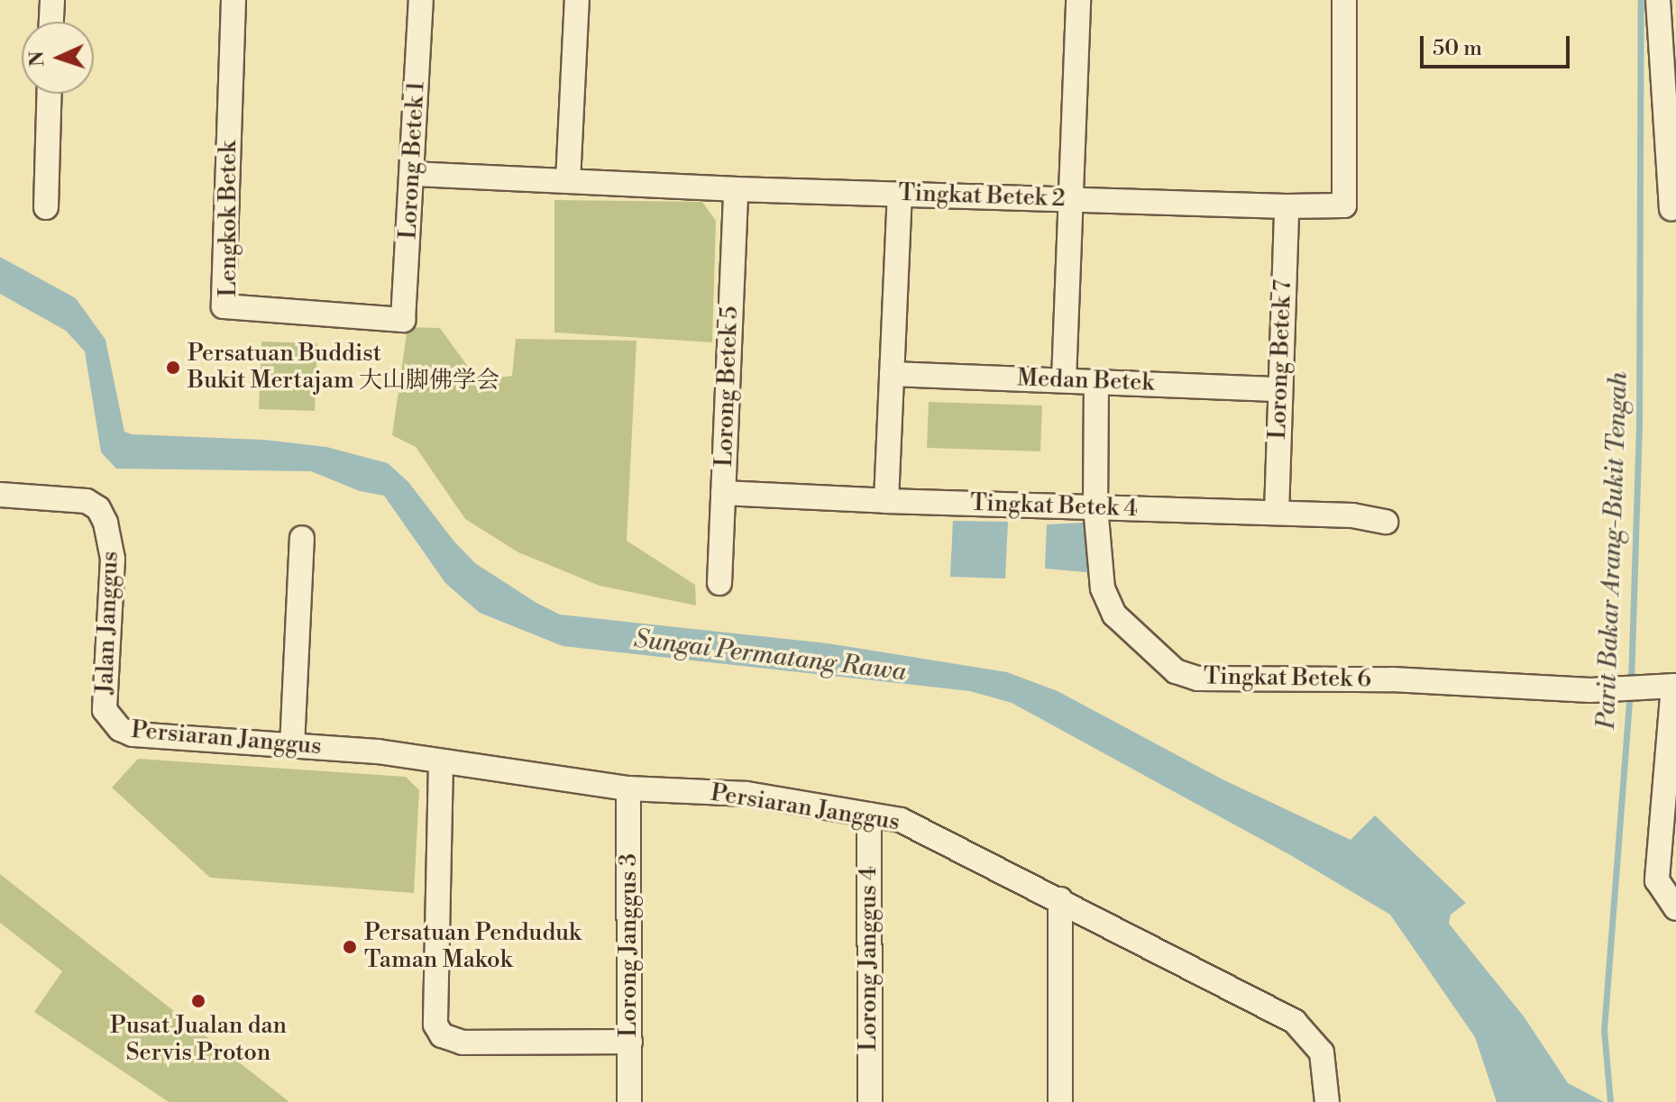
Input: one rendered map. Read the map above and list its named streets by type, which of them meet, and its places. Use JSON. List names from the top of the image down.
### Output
{
  "streets": {
    "street": [
      "Lorong Betek 1",
      "Tingkat Betek 2",
      "Lengkok Betek",
      "Lorong Betek 7",
      "Medan Betek",
      "Lorong Betek 5",
      "Tingkat Betek 4",
      "Jalan Janggus",
      "Tingkat Betek 6",
      "Persiaran Janggus",
      "Lorong Janggus 3",
      "Lorong Janggus 4"
    ]
  },
  "crossings": [
    ["Lorong Betek 1", "Tingkat Betek 2"],
    ["Lorong Betek 1", "Lengkok Betek"],
    ["Tingkat Betek 2", "Lorong Betek 7"],
    ["Tingkat Betek 2", "Lorong Betek 5"],
    ["Lorong Betek 7", "Medan Betek"],
    ["Lorong Betek 7", "Tingkat Betek 4"],
    ["Medan Betek", "Tingkat Betek 6"],
    ["Lorong Betek 5", "Tingkat Betek 4"],
    ["Tingkat Betek 4", "Tingkat Betek 6"],
    ["Jalan Janggus", "Persiaran Janggus"],
    ["Persiaran Janggus", "Lorong Janggus 3"],
    ["Persiaran Janggus", "Lorong Janggus 4"]
  ],
  "water": ["Parit Bakar Arang-Bukit Tengah", "Sungai Permatang Rawa"],
  "places": ["Persatuan Buddist Bukit Mertajam 大山脚佛学会", "Persatuan Penduduk Taman Makok", "Pusat Jualan dan Servis Proton"],
  "scale_bar": "50 m",
  "north": "left"
}
